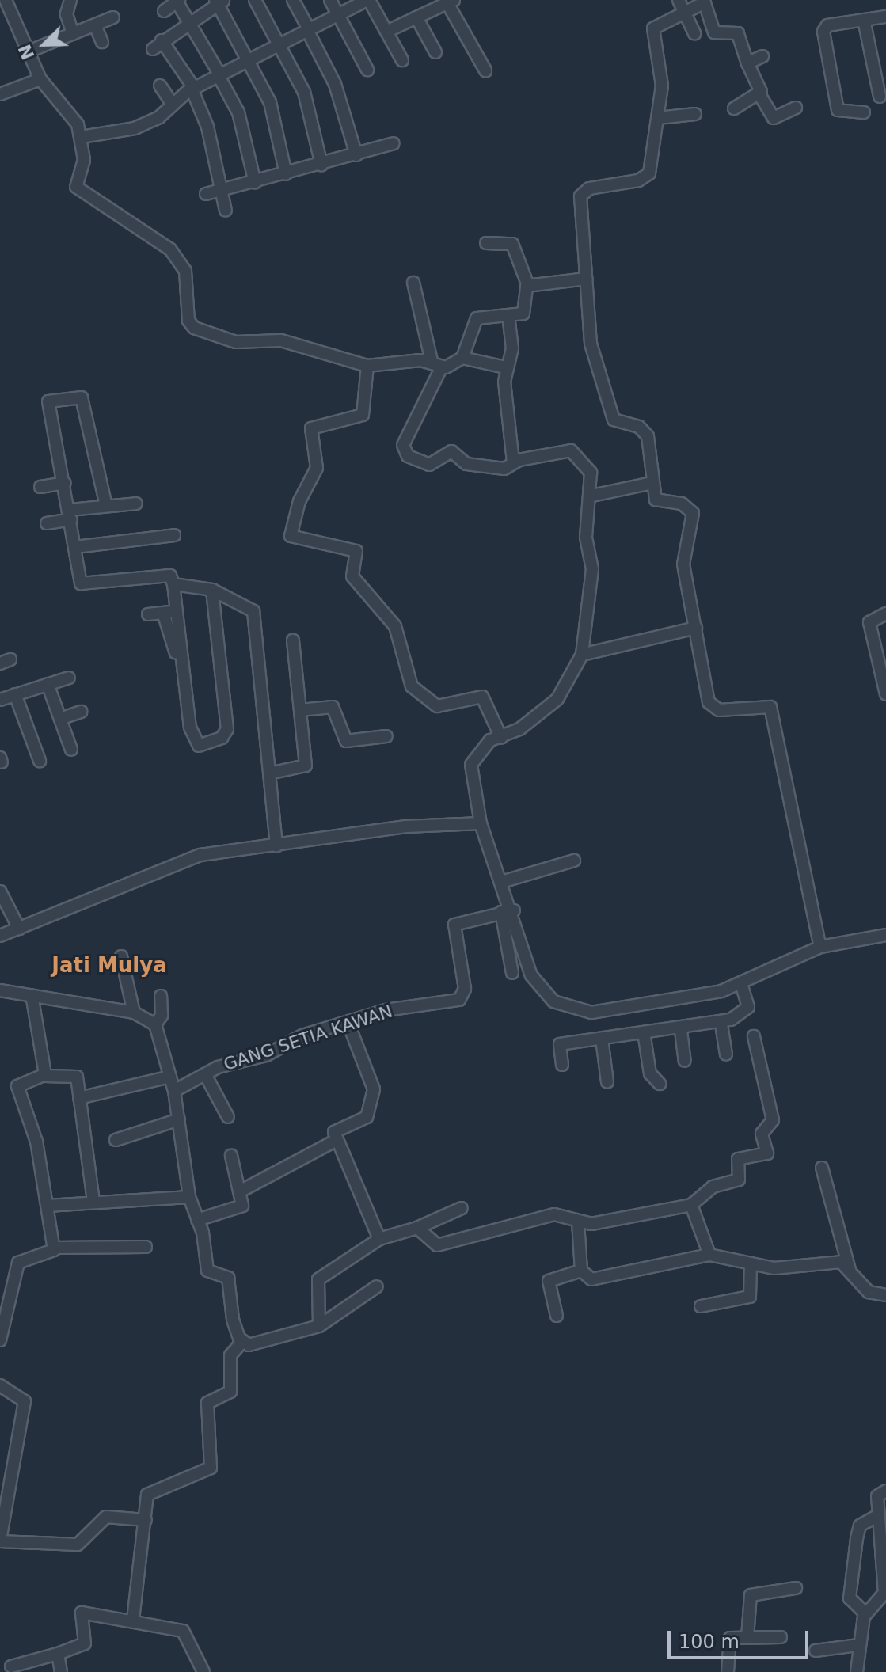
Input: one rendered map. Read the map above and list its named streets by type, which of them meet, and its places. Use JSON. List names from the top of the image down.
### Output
{
  "streets": {
    "street": ["GANG SETIA KAWAN"]
  },
  "districts": ["Jati Mulya"],
  "scale_bar": "100 m",
  "north": "bottom left"
}
